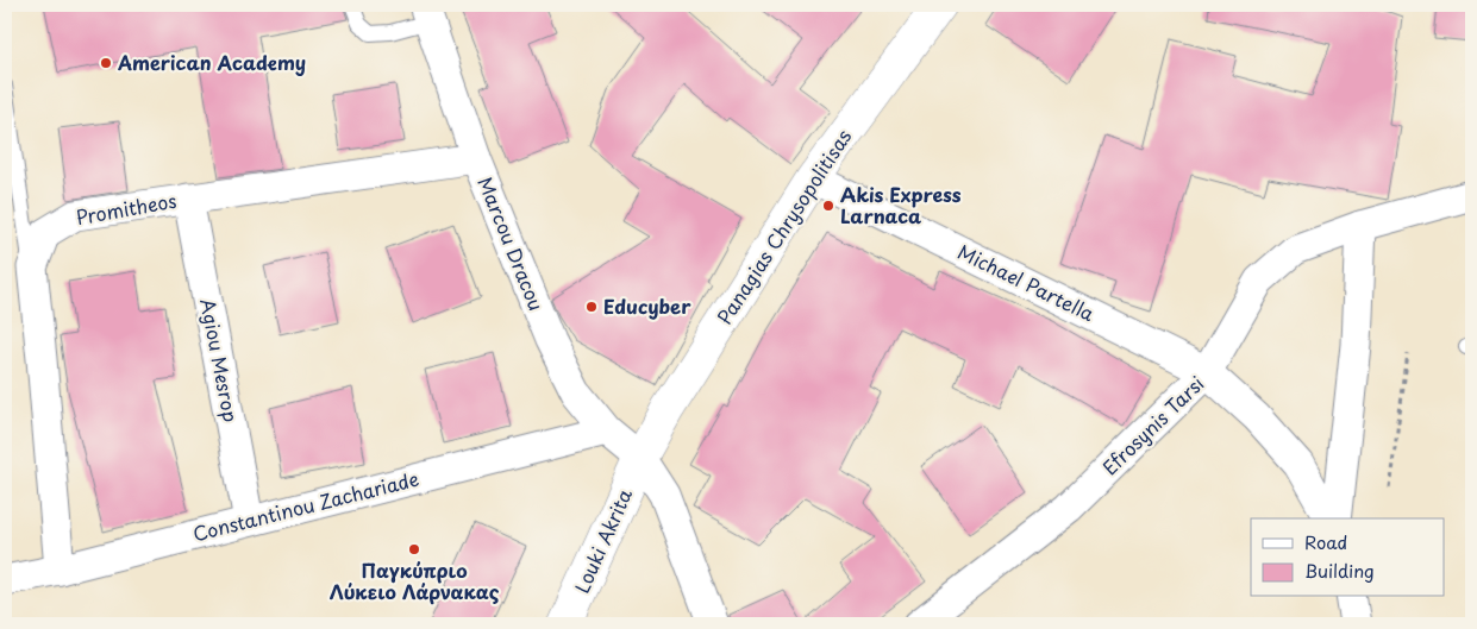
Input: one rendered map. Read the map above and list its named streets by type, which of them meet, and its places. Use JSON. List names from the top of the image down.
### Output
{
  "streets": {
    "street": [
      "Promitheos",
      "Panagias Chrysopolitisas",
      "Marcou Dracou",
      "Michael Partella",
      "Agiou Mesrop",
      "Efrosynis Tarsi",
      "Constantinou Zachariade",
      "Louki Akrita"
    ]
  },
  "crossings": [
    ["Promitheos", "Marcou Dracou"],
    ["Promitheos", "Agiou Mesrop"],
    ["Promitheos", "Constantinou Zachariade"],
    ["Panagias Chrysopolitisas", "Marcou Dracou"],
    ["Panagias Chrysopolitisas", "Michael Partella"],
    ["Panagias Chrysopolitisas", "Louki Akrita"],
    ["Marcou Dracou", "Constantinou Zachariade"],
    ["Marcou Dracou", "Louki Akrita"],
    ["Michael Partella", "Efrosynis Tarsi"],
    ["Agiou Mesrop", "Constantinou Zachariade"]
  ],
  "places": [
    "American Academy",
    "Akis Express Larnaca",
    "Educyber",
    "Παγκύπριο Λύκειο Λάρνακας"
  ],
  "legend": ["Road", "Building"]
}
